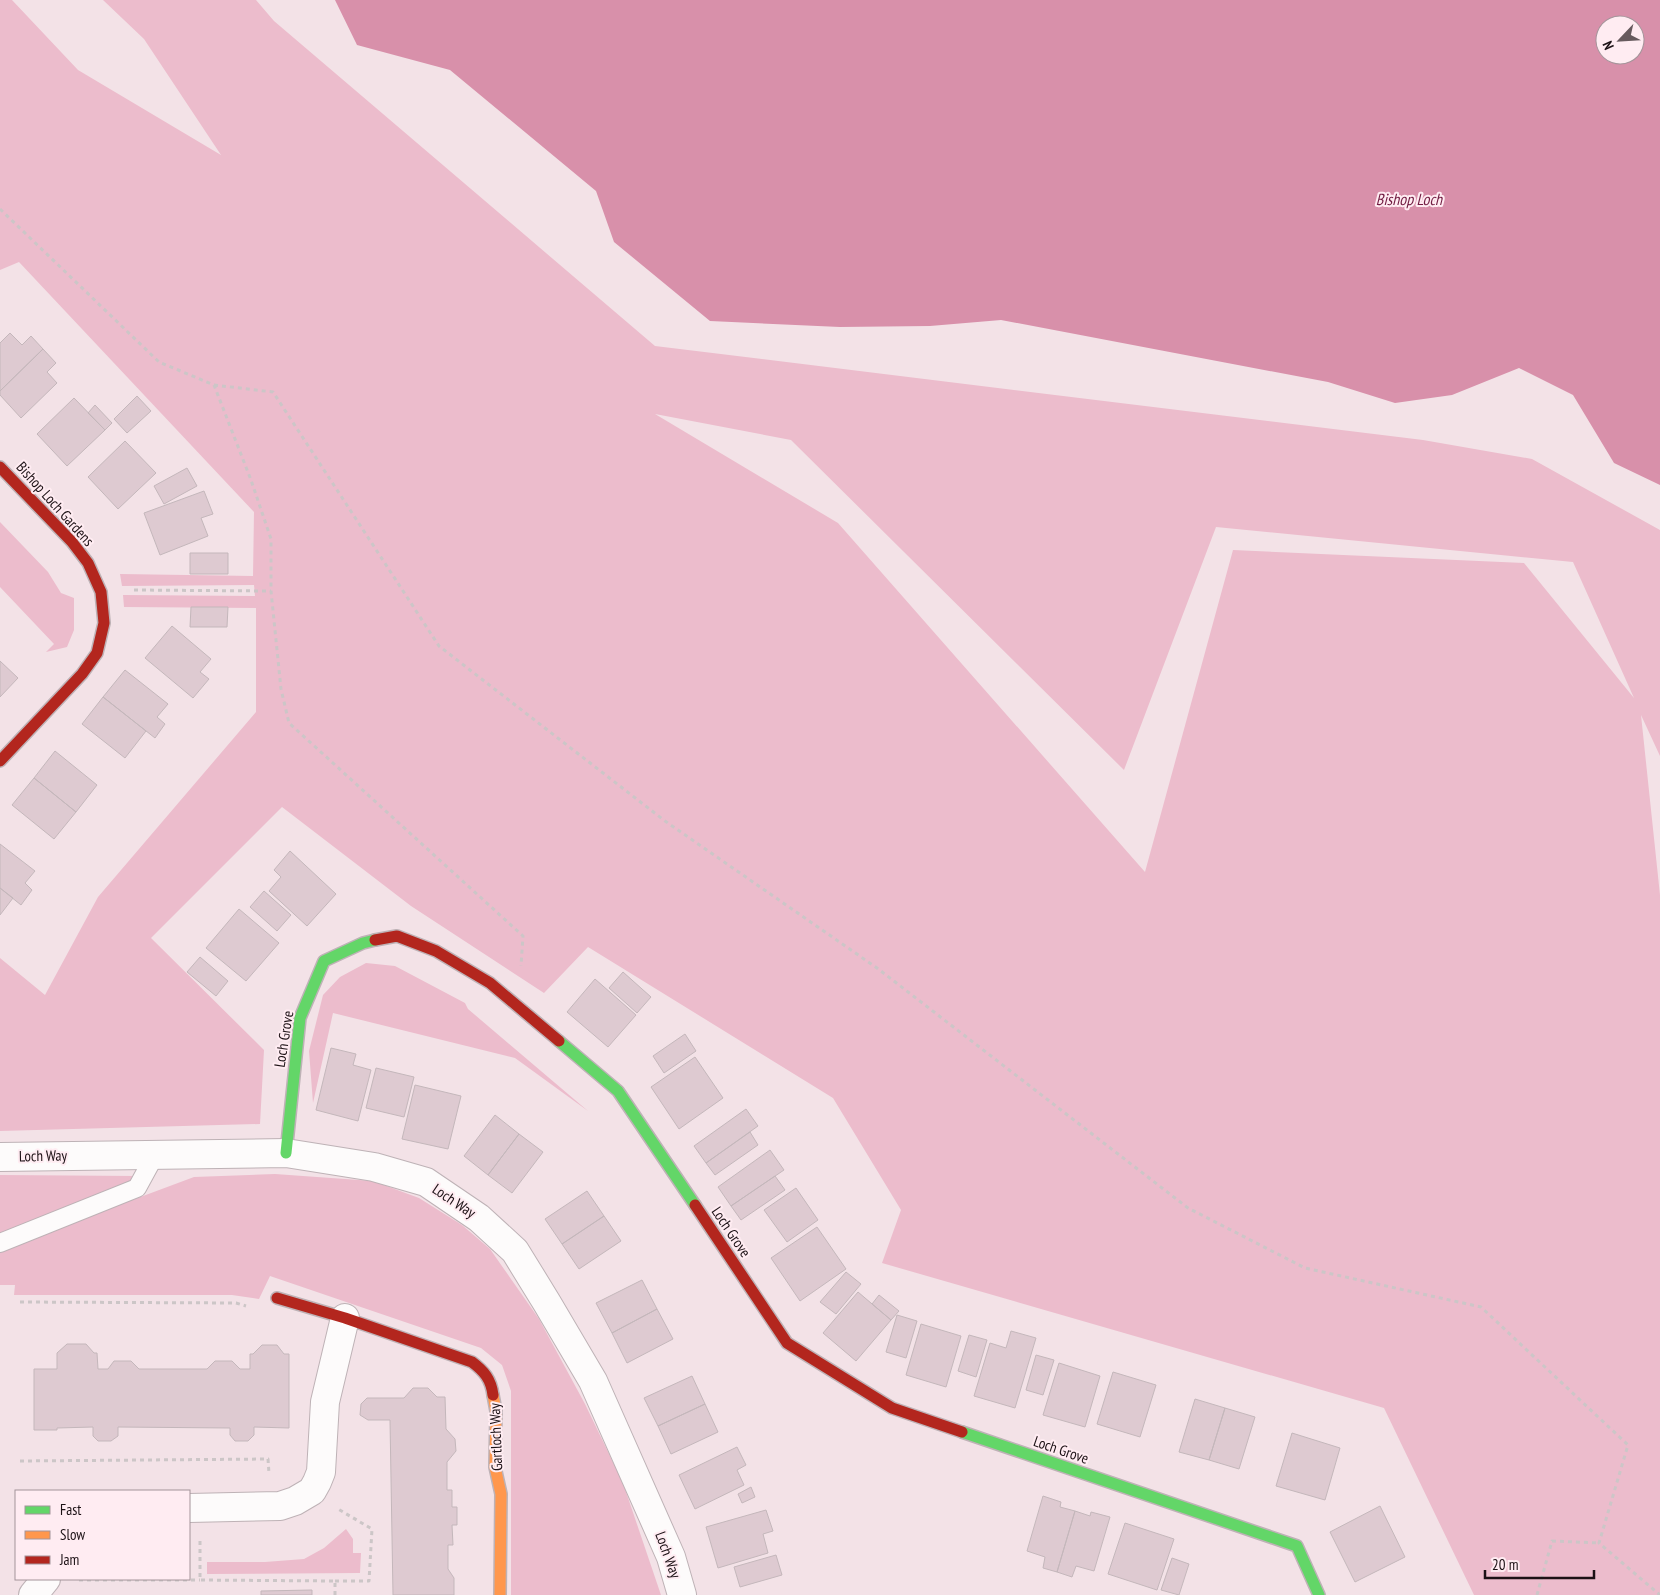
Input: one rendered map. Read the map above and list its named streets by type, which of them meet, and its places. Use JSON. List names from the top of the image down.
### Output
{
  "streets": {
    "street": [
      "Bishop Loch Gardens",
      "Loch Grove",
      "Loch Way",
      "Gartloch Way"
    ]
  },
  "crossings": [
    ["Loch Grove", "Loch Way"]
  ],
  "water": ["Bishop Loch"],
  "legend": ["Fast", "Slow", "Jam"],
  "scale_bar": "20 m",
  "north": "bottom left"
}
